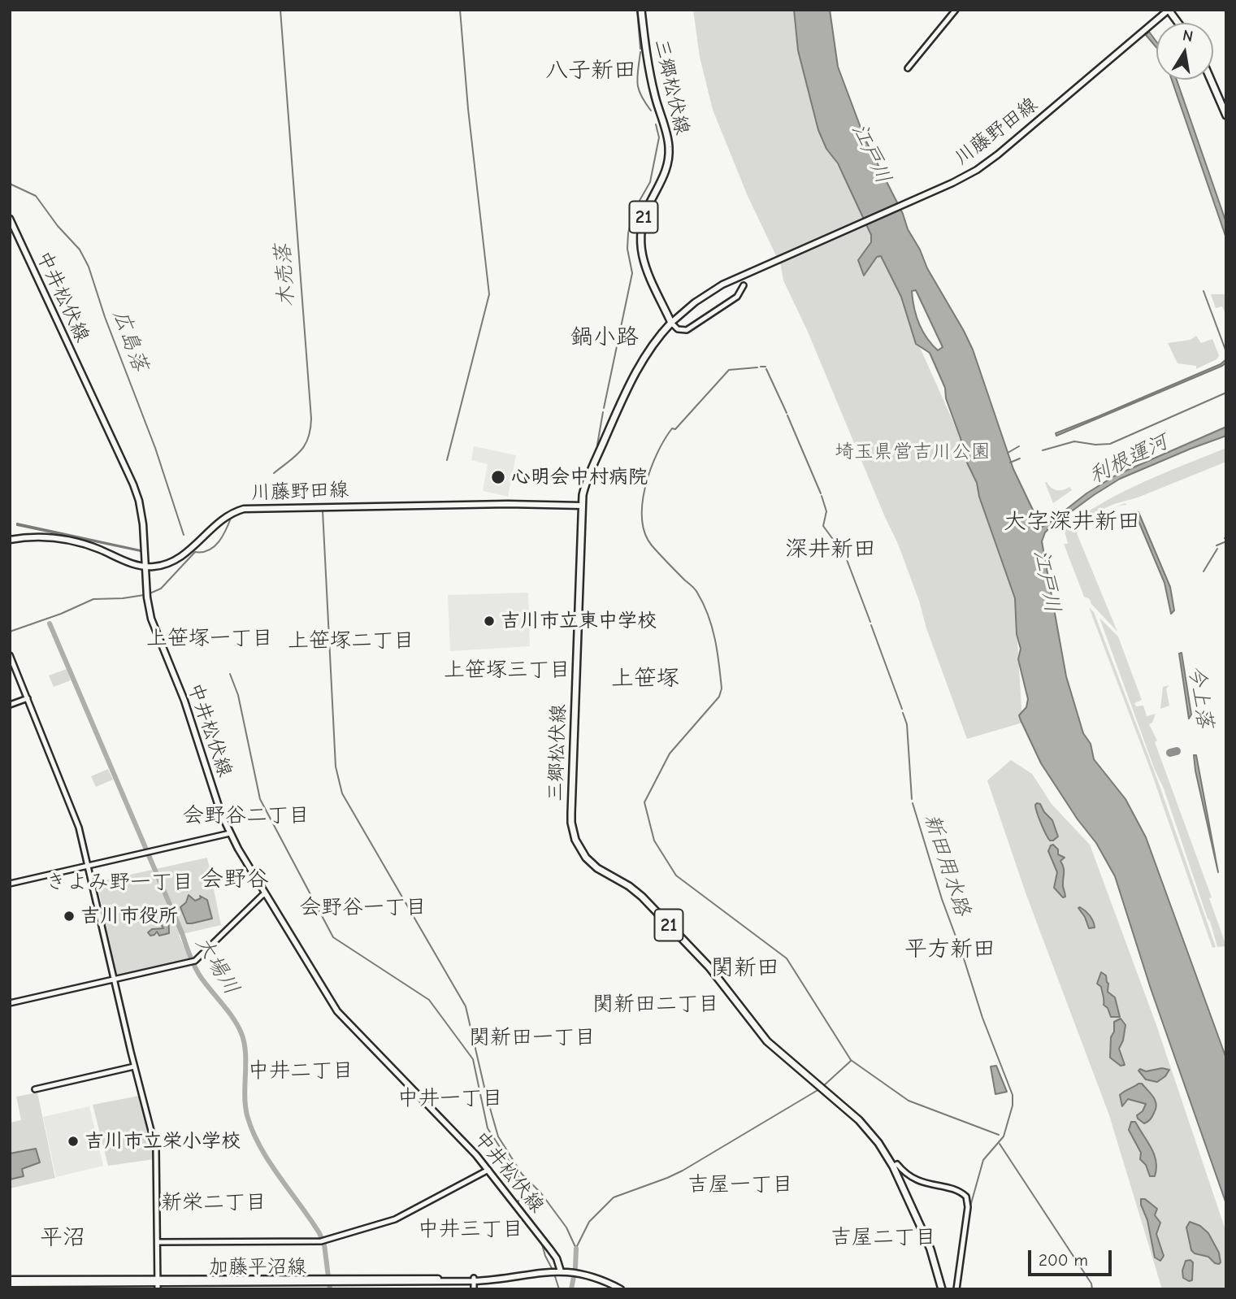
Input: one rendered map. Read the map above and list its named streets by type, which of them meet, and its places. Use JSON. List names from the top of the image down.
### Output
{
  "streets": {
    "main road": [
      "三郷松伏線",
      "川藤野田線",
      "21",
      "中井松伏線",
      "加藤平沼線"
    ]
  },
  "crossings": [
    ["三郷松伏線", "川藤野田線"],
    ["川藤野田線", "中井松伏線"],
    ["中井松伏線", "加藤平沼線"]
  ],
  "districts": [
    "八子新田",
    "鍋小路",
    "大字深井新田",
    "深井新田",
    "上笹塚一丁目",
    "上笹塚二丁目",
    "上笹塚三丁目",
    "上笹塚",
    "会野谷二丁目",
    "会野谷",
    "きよみ野一丁目",
    "会野谷一丁目",
    "平方新田",
    "関新田",
    "関新田二丁目",
    "関新田一丁目",
    "中井二丁目",
    "中井一丁目",
    "吉屋一丁目",
    "新栄二丁目",
    "中井三丁目",
    "平沼",
    "吉屋二丁目"
  ],
  "water": [
    "江戸川",
    "木売落",
    "広島落",
    "利根運河",
    "今上落",
    "新田用水路",
    "大場川"
  ],
  "parks": ["埼玉県営吉川公園"],
  "places": [
    "心明会中村病院",
    "吉川市立東中学校",
    "吉川市役所",
    "吉川市立栄小学校"
  ],
  "scale_bar": "200 m",
  "north": "top"
}
